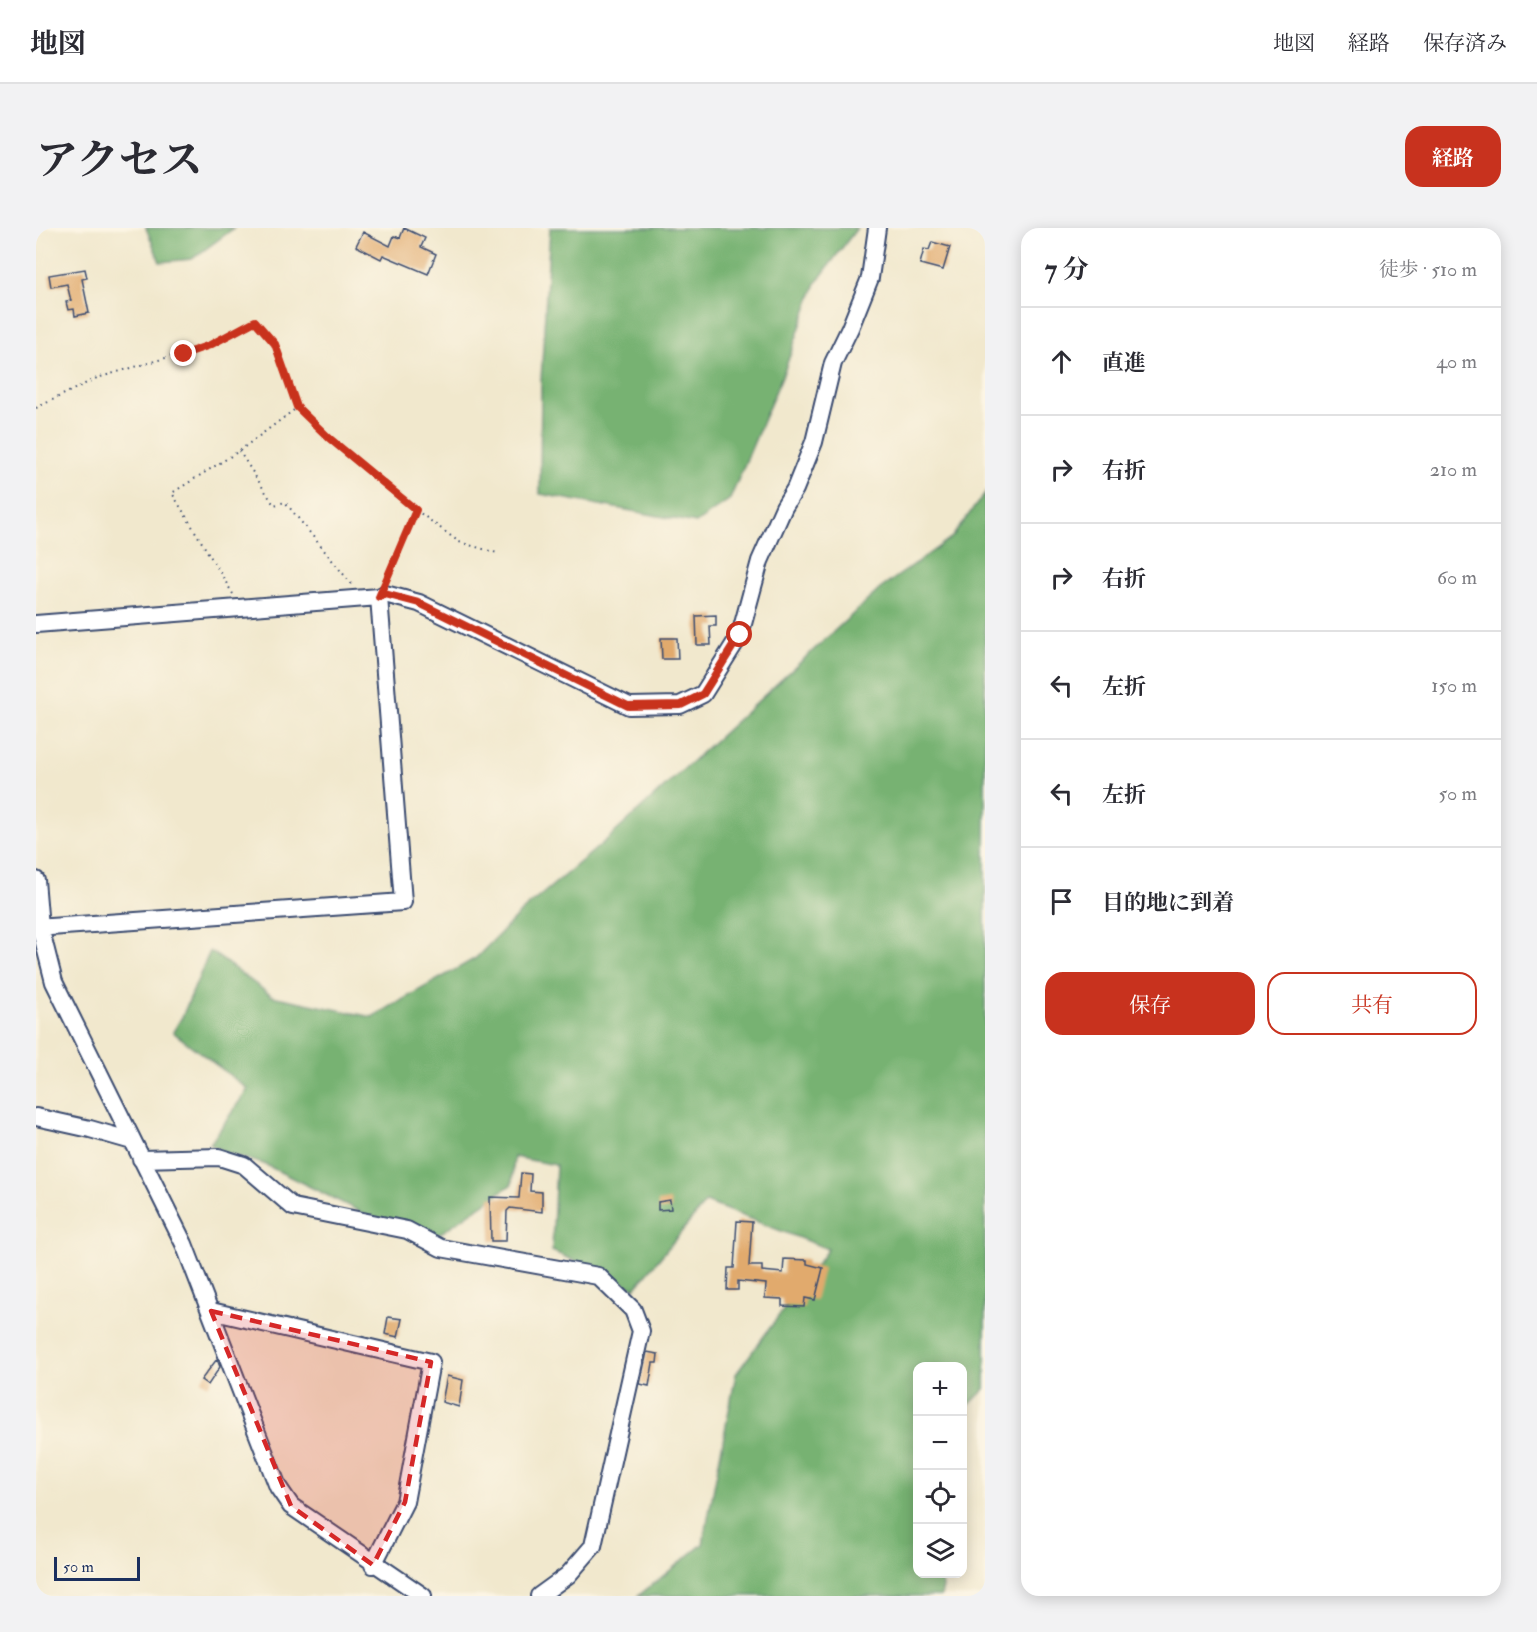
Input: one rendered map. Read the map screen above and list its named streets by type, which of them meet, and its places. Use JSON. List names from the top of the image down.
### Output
{
  "scale_bar": "50 m",
  "page": {
    "header": "地図",
    "nav": ["地図", "経路", "保存済み"],
    "title": "アクセス",
    "buttons": [
      "経路",
      ["保存", "共有"]
    ],
    "heading": ["7 分", "徒歩 · 510 m"],
    "list": [
      ["直進", "40 m"],
      ["右折", "210 m"],
      ["右折", "60 m"],
      ["左折", "150 m"],
      ["左折", "50 m"],
      "目的地に到着"
    ],
    "map_buttons": ["+", "−"],
    "scale": "50 m"
  }
}
